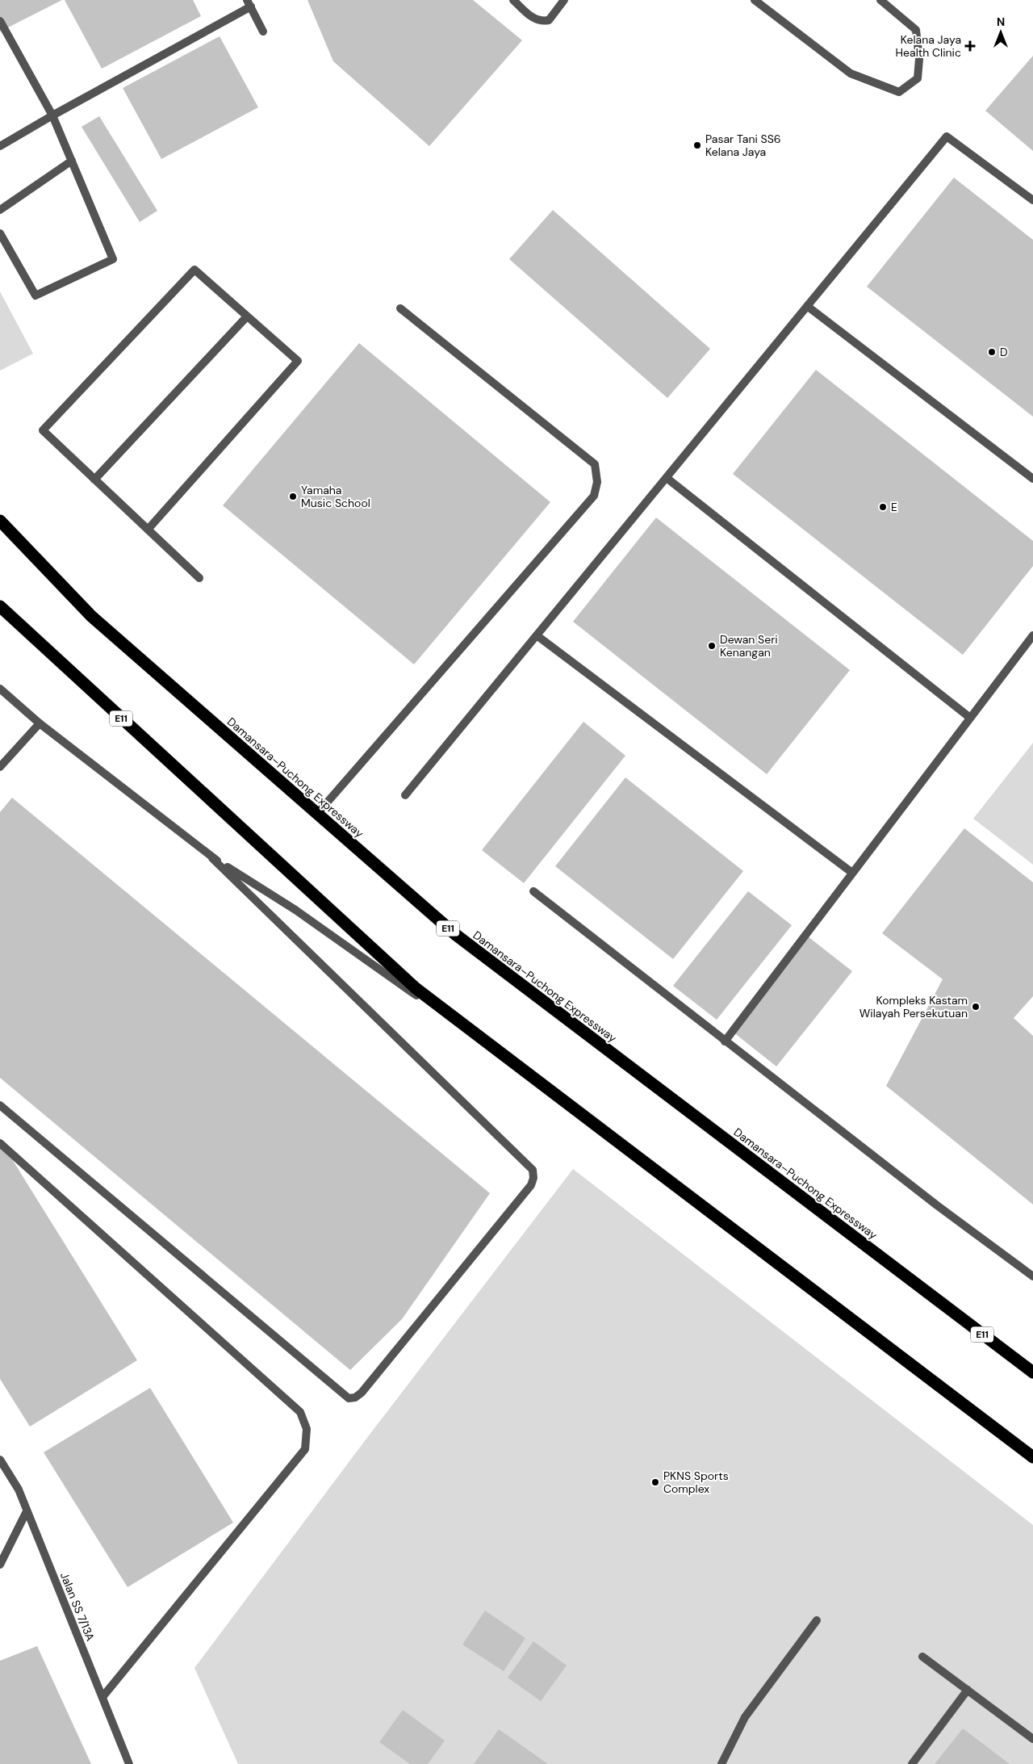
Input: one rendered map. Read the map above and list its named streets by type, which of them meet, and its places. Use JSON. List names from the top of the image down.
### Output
{
  "streets": {
    "highway": ["E11", "Damansara–Puchong Expressway"],
    "street": ["Jalan SS 7/13A"]
  },
  "places": {
    "health": ["Kelana Jaya Health Clinic"],
    "other": [
      "Pasar Tani SS6 Kelana Jaya",
      "D",
      "Yamaha Music School",
      "E",
      "Dewan Seri Kenangan",
      "Kompleks Kastam Wilayah Persekutuan",
      "PKNS Sports Complex"
    ]
  },
  "north": "top"
}
